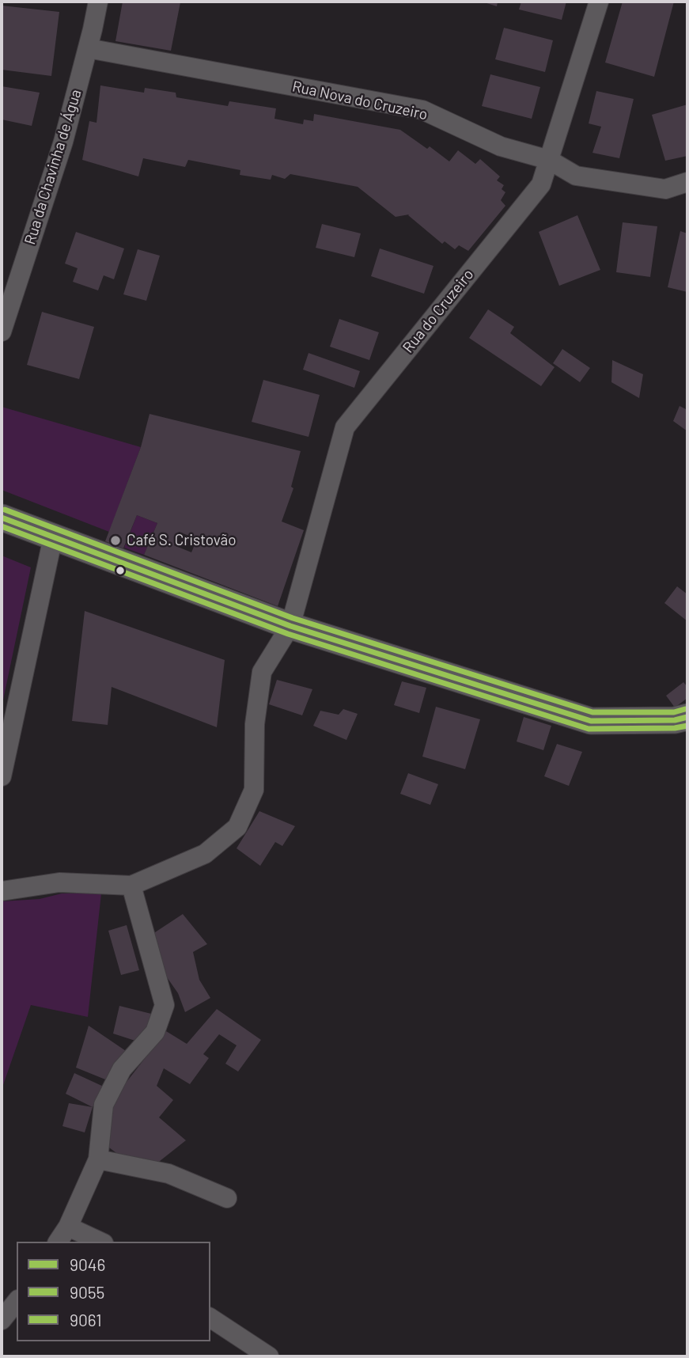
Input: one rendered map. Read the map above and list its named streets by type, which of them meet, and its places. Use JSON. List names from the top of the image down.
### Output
{
  "streets": {
    "street": ["Rua Nova do Cruzeiro", "Rua da Chavinha de Água", "Rua do Cruzeiro"]
  },
  "crossings": [
    ["Rua Nova do Cruzeiro", "Rua da Chavinha de Água"],
    ["Rua Nova do Cruzeiro", "Rua do Cruzeiro"]
  ],
  "places": ["Café S. Cristovão"],
  "lines": ["transit line 9061", "transit line 9046", "transit line 9055"],
  "legend": ["9046", "9055", "9061"]
}
